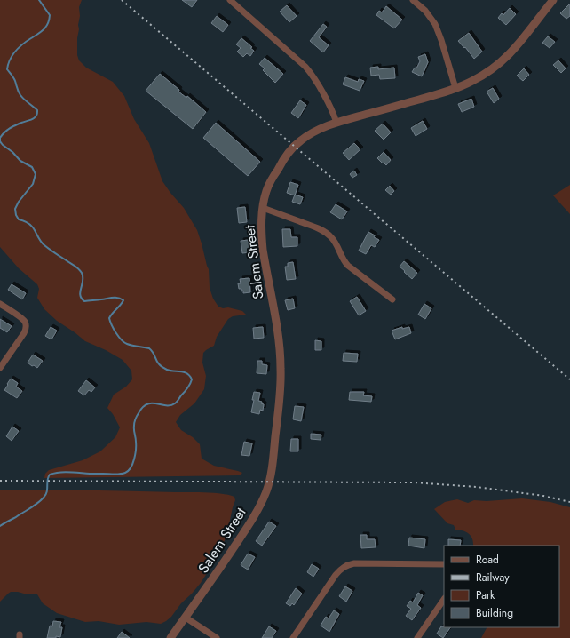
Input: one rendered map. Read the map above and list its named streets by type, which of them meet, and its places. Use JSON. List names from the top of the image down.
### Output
{
  "streets": {
    "street": ["Salem Street"]
  },
  "legend": [
    "Road",
    "Railway",
    "Park",
    "Building"
  ]
}
